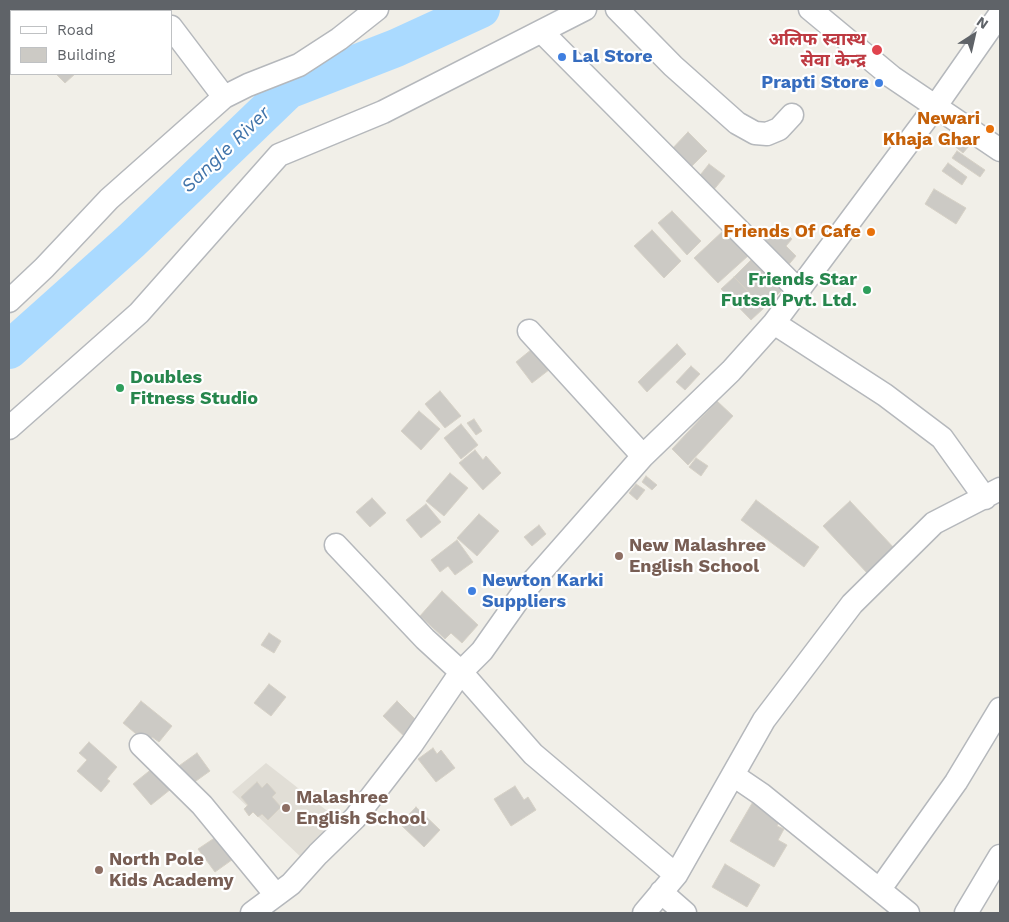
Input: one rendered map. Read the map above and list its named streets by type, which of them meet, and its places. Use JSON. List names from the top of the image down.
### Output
{
  "water": ["Sangle River"],
  "places": [
    "अलिफ स्वास्थ सेवा केन्द्र",
    "Lal Store",
    "Prapti Store",
    "Newari Khaja Ghar",
    "Friends Of Cafe",
    "Friends Star Futsal Pvt. Ltd.",
    "Doubles Fitness Studio",
    "New Malashree English School",
    "Newton Karki Suppliers",
    "Malashree English School",
    "North Pole Kids Academy"
  ],
  "legend": ["Road", "Building"],
  "north": "top right"
}
